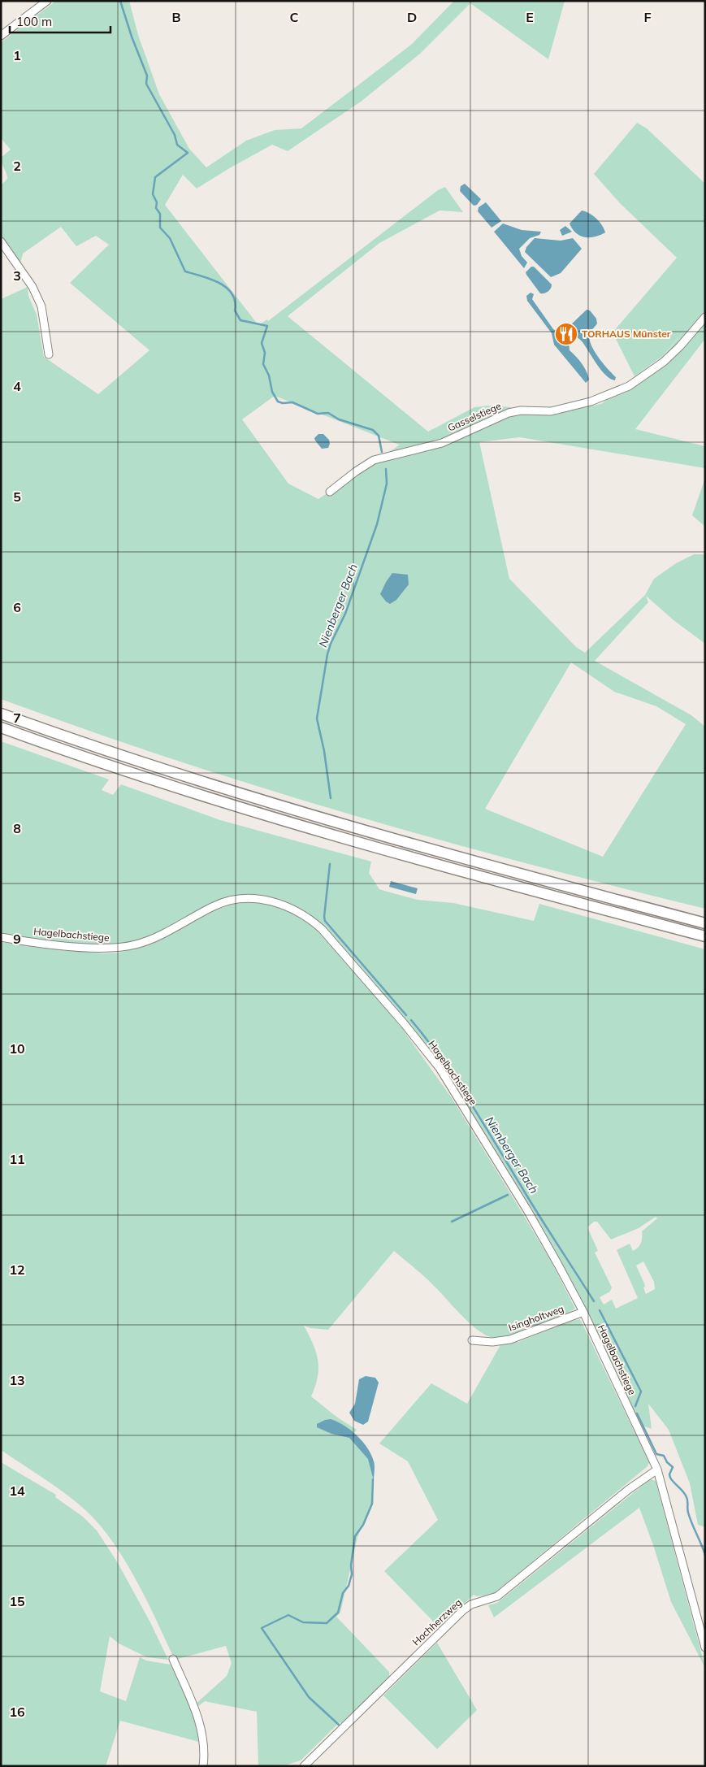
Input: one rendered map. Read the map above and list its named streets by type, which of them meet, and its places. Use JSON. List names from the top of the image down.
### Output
{
  "streets": {
    "street": [
      "Gasselstiege",
      "Hagelbachstiege",
      "Isingholtweg",
      "Hochherzweg"
    ]
  },
  "crossings": [
    ["Hagelbachstiege", "Isingholtweg"],
    ["Hagelbachstiege", "Hochherzweg"]
  ],
  "water": ["Nienberger Bach"],
  "places": {
    "restaurant": ["TORHAUS Münster"]
  },
  "scale_bar": "100 m",
  "grid": {
    "columns": [
      "B",
      "C",
      "D",
      "E",
      "F"
    ],
    "rows": [
      "1",
      "2",
      "3",
      "4",
      "5",
      "6",
      "7",
      "8",
      "9",
      "10",
      "11",
      "12",
      "13",
      "14",
      "15",
      "16"
    ]
  }
}
